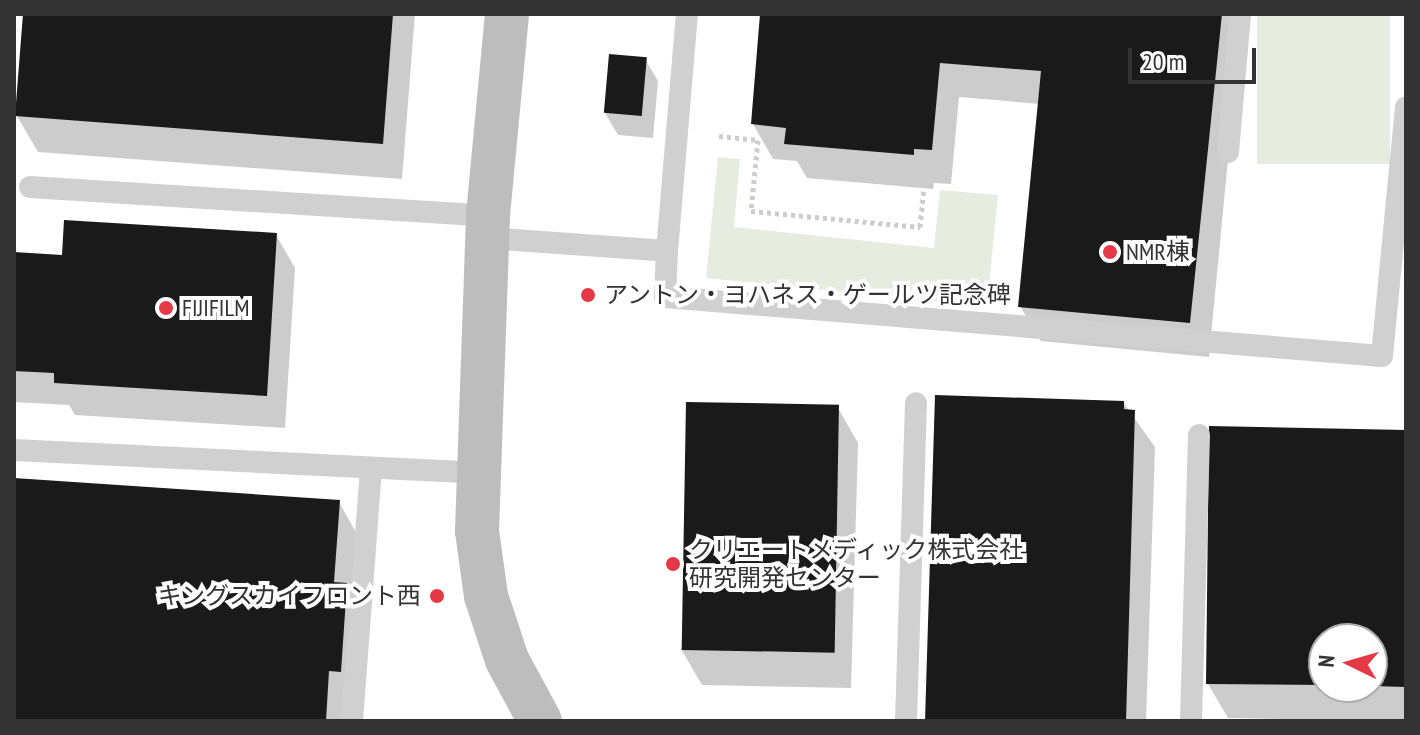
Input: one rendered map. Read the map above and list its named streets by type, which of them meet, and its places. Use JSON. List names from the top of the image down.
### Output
{
  "places": [
    "NMR棟",
    "アントン・ヨハネス・ゲールツ記念碑",
    "FIJIFILM",
    "クリエートメディック株式会社 研究開発センター",
    "キングスカイフロント西"
  ],
  "scale_bar": "20 m",
  "north": "left"
}
